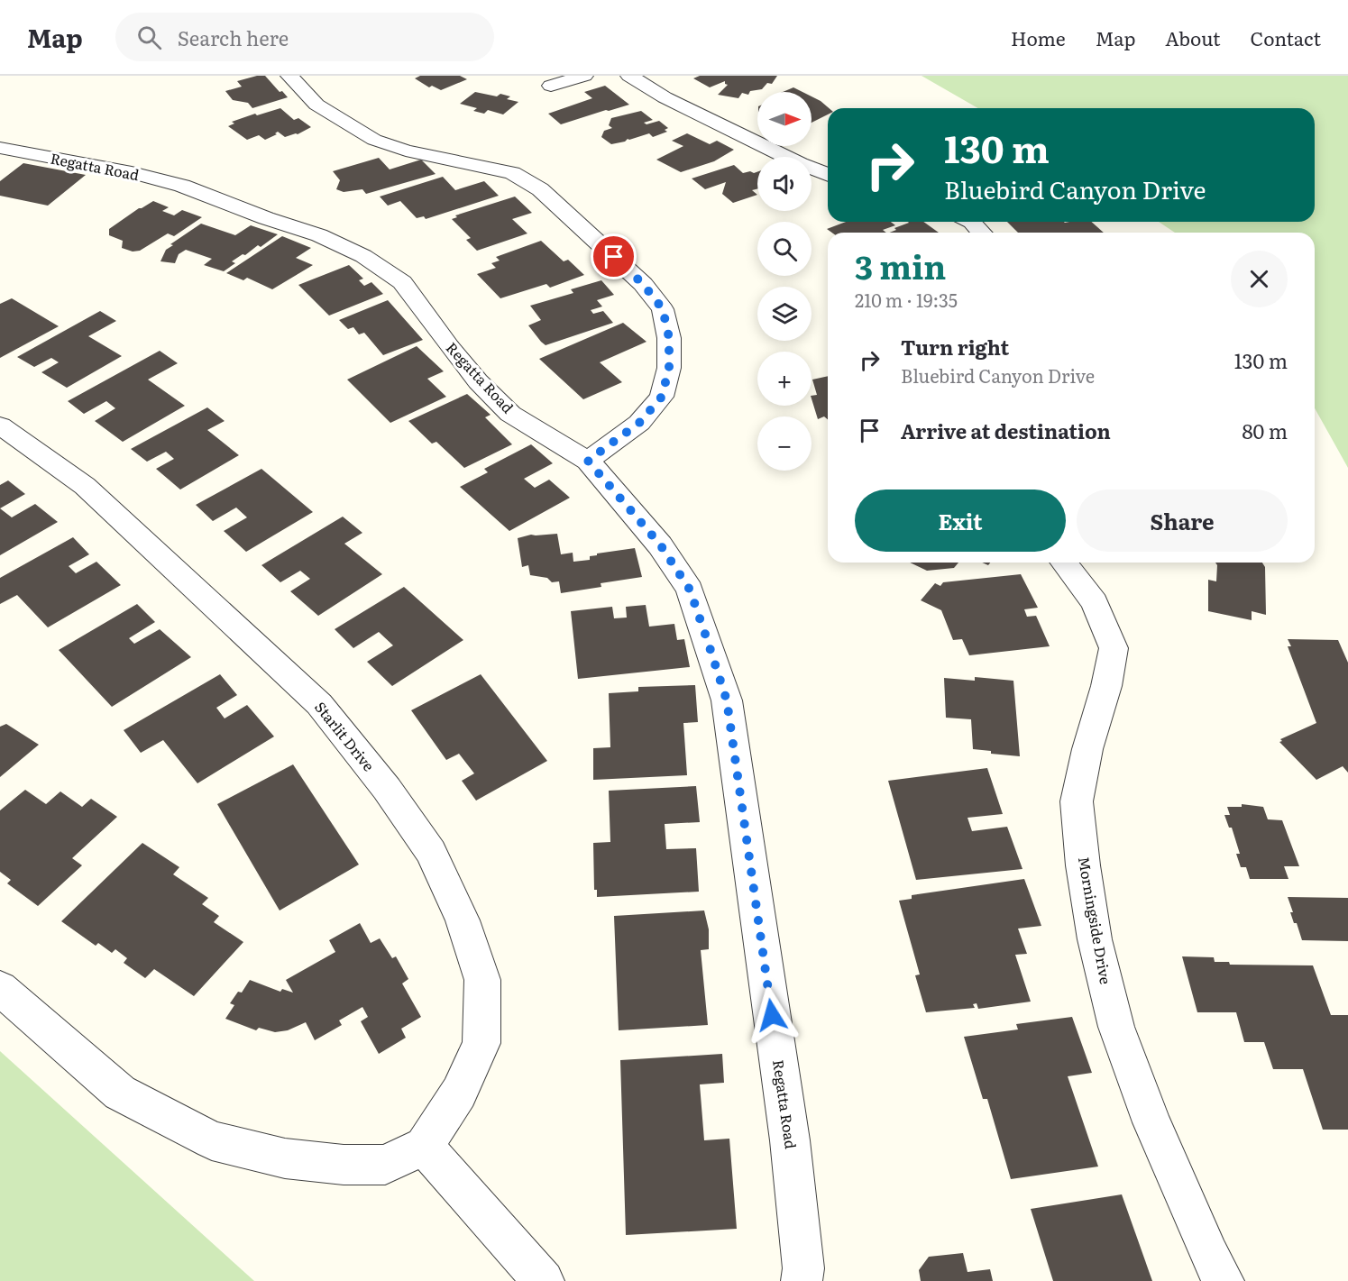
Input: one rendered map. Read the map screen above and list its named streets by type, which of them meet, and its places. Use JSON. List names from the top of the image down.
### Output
{
  "streets": {
    "street": ["Regatta Road", "Starlit Drive", "Morningside Drive"]
  },
  "north": "right",
  "page": {
    "header": "Map",
    "search": "Search here",
    "nav": [
      "Home",
      "Map",
      "About",
      "Contact"
    ],
    "map_buttons": ["+", "−"],
    "turn": ["130 m", "Bluebird Canyon Drive"],
    "heading": ["3 min", "210 m · 19:35"],
    "list": [
      {
        "name": "Turn right",
        "note": "Bluebird Canyon Drive",
        "value": "130 m"
      },
      {
        "name": "Arrive at destination",
        "value": "80 m"
      }
    ],
    "buttons": ["Exit", "Share"]
  }
}
